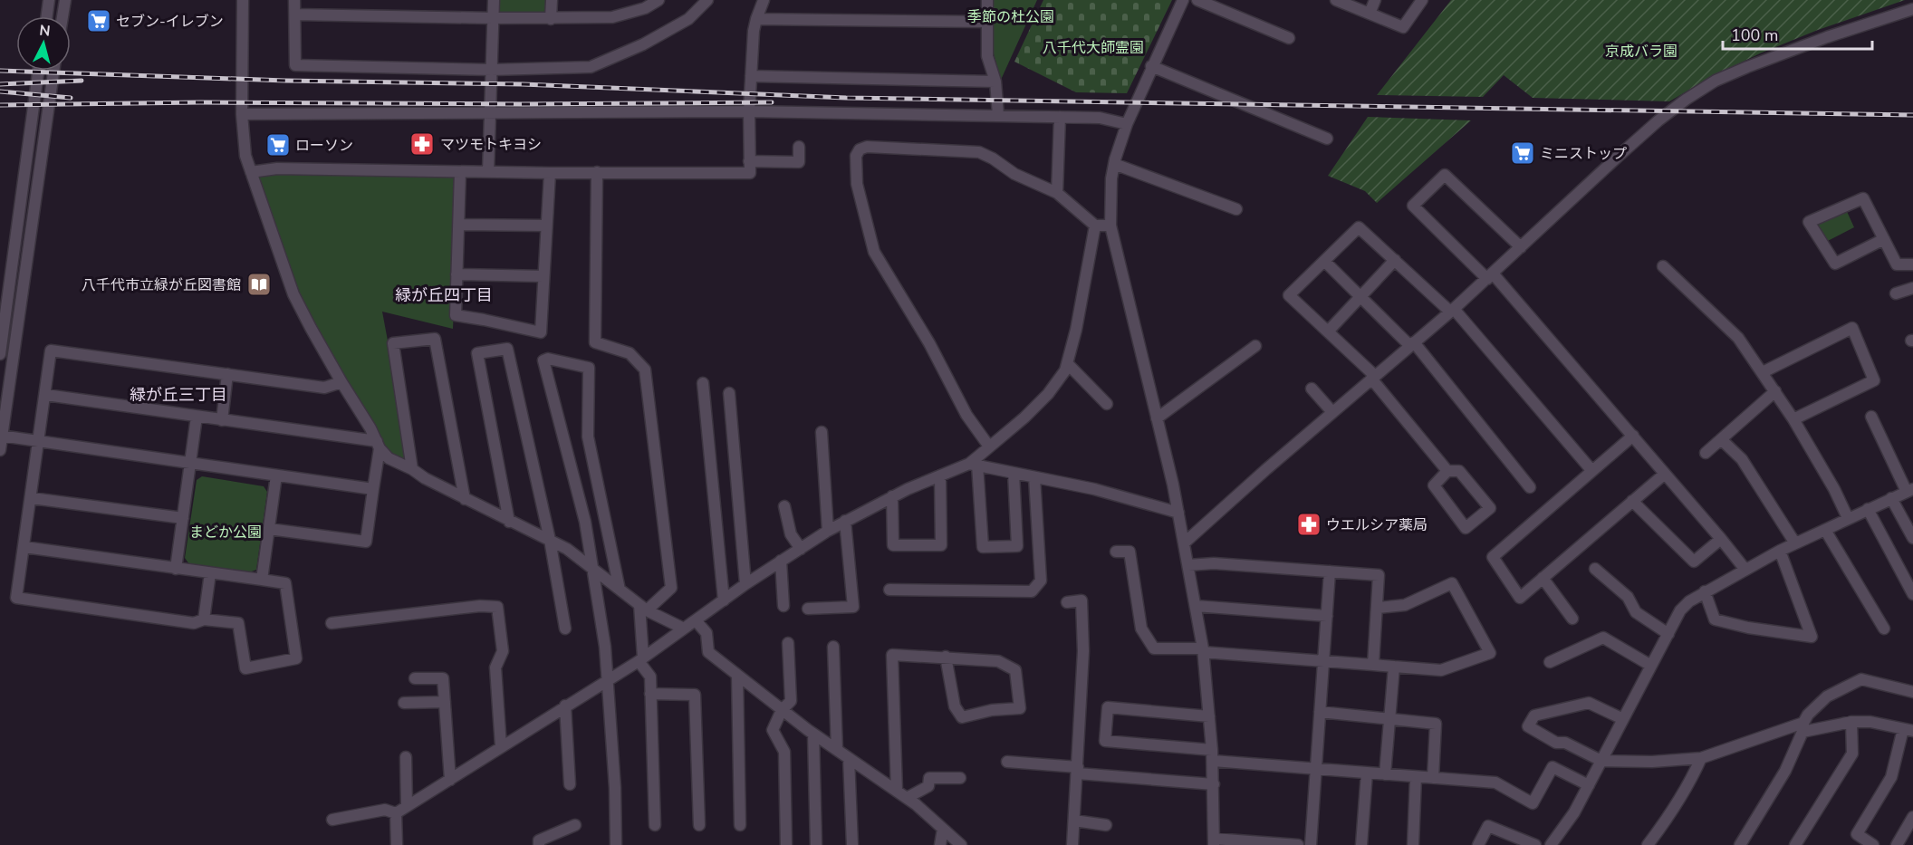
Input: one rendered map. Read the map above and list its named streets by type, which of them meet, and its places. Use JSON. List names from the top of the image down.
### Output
{
  "districts": ["緑が丘四丁目", "緑が丘三丁目"],
  "parks": [
    "季節の杜公園",
    "八千代大師霊園",
    "京成バラ園",
    "まどか公園"
  ],
  "places": {
    "supermarket": ["セブン-イレブン", "ローソン", "ミニストップ"],
    "pharmacy": ["マツモトキヨシ", "ウエルシア薬局"],
    "library": ["八千代市立緑が丘図書館"]
  },
  "scale_bar": "100 m",
  "north": "top"
}
